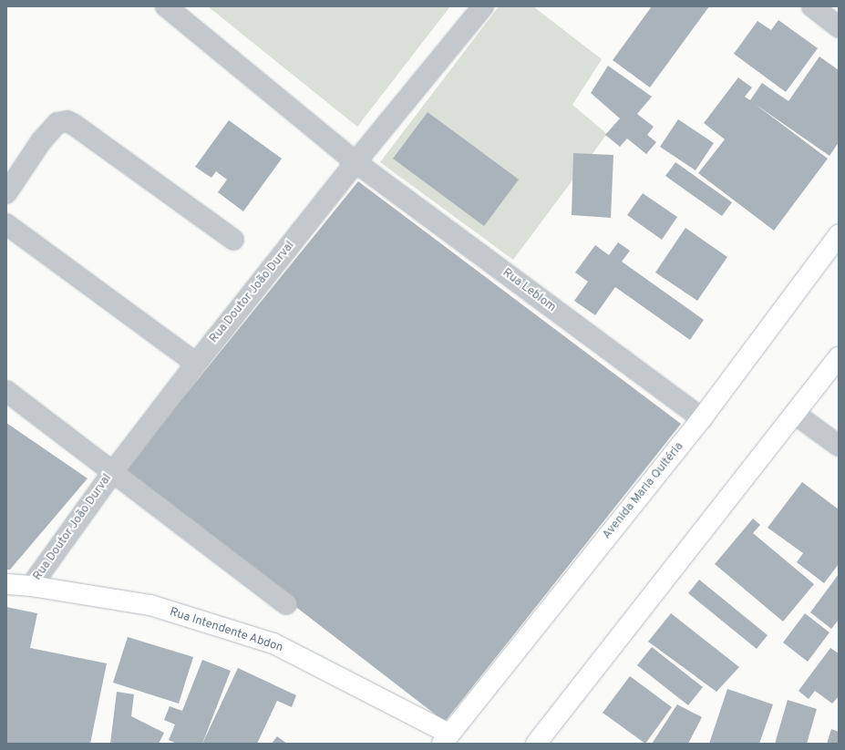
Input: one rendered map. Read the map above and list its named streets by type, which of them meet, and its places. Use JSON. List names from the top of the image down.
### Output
{
  "streets": {
    "main road": ["Avenida Maria Quitéria", "Rua Intendente Abdon"],
    "street": ["Rua Leblom", "Rua Doutor João Durval"]
  },
  "crossings": [
    ["Rua Leblom", "Rua Doutor João Durval"],
    ["Rua Leblom", "Avenida Maria Quitéria"],
    ["Rua Doutor João Durval", "Rua Intendente Abdon"],
    ["Avenida Maria Quitéria", "Rua Intendente Abdon"]
  ]
}
